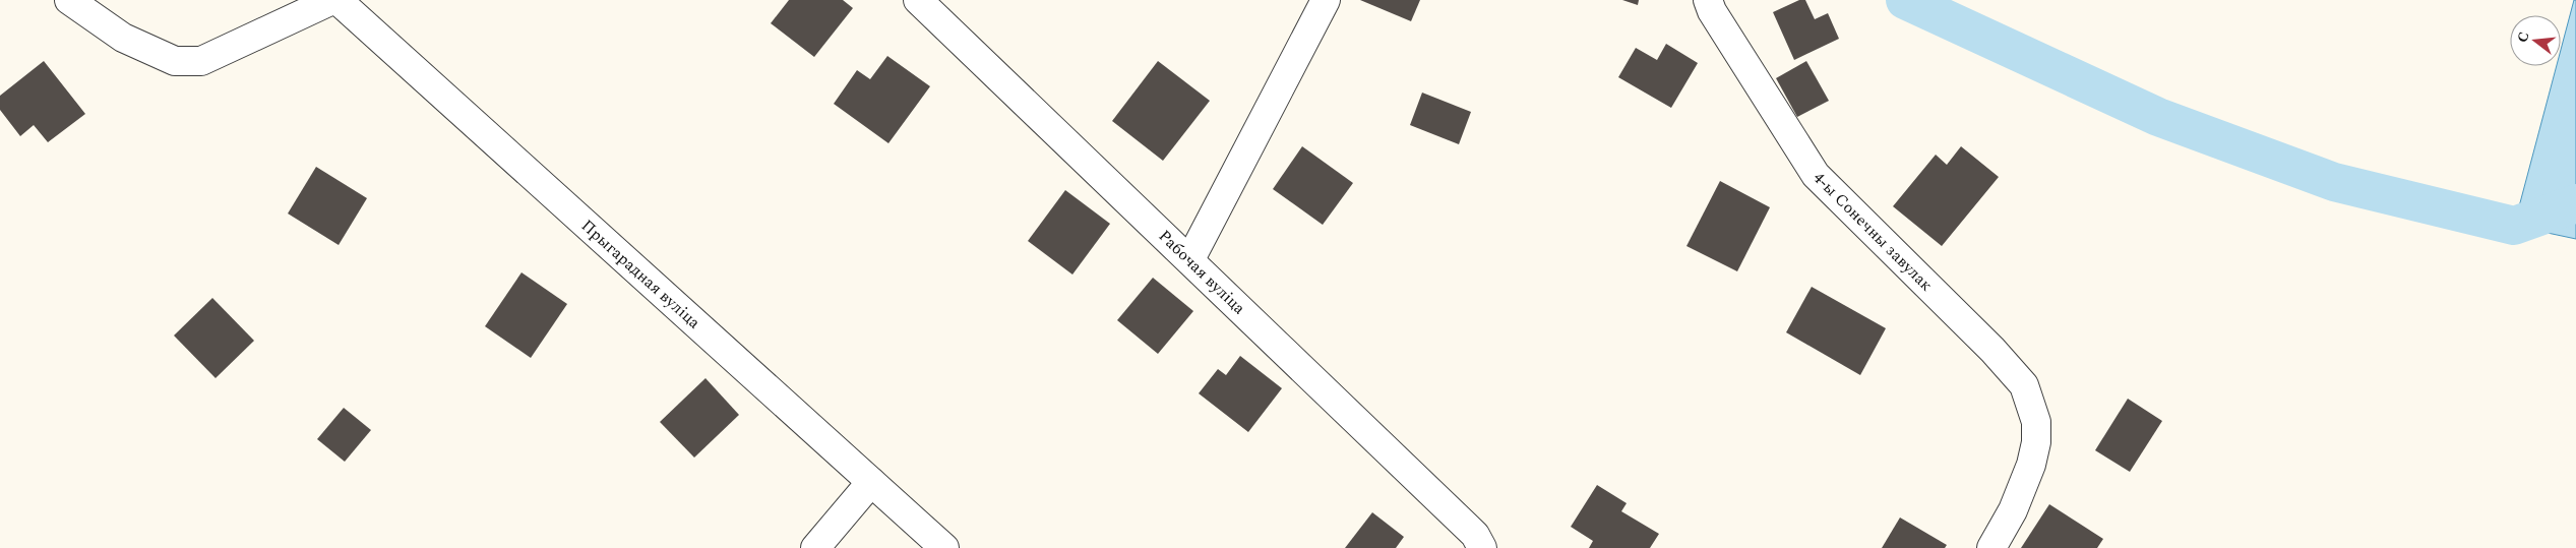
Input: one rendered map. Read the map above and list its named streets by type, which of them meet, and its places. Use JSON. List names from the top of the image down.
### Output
{
  "streets": {
    "street": ["4-ы Сонечны завулак", "Рабочая вуліца", "Прыгарадная вуліца"]
  },
  "north": "left"
}
